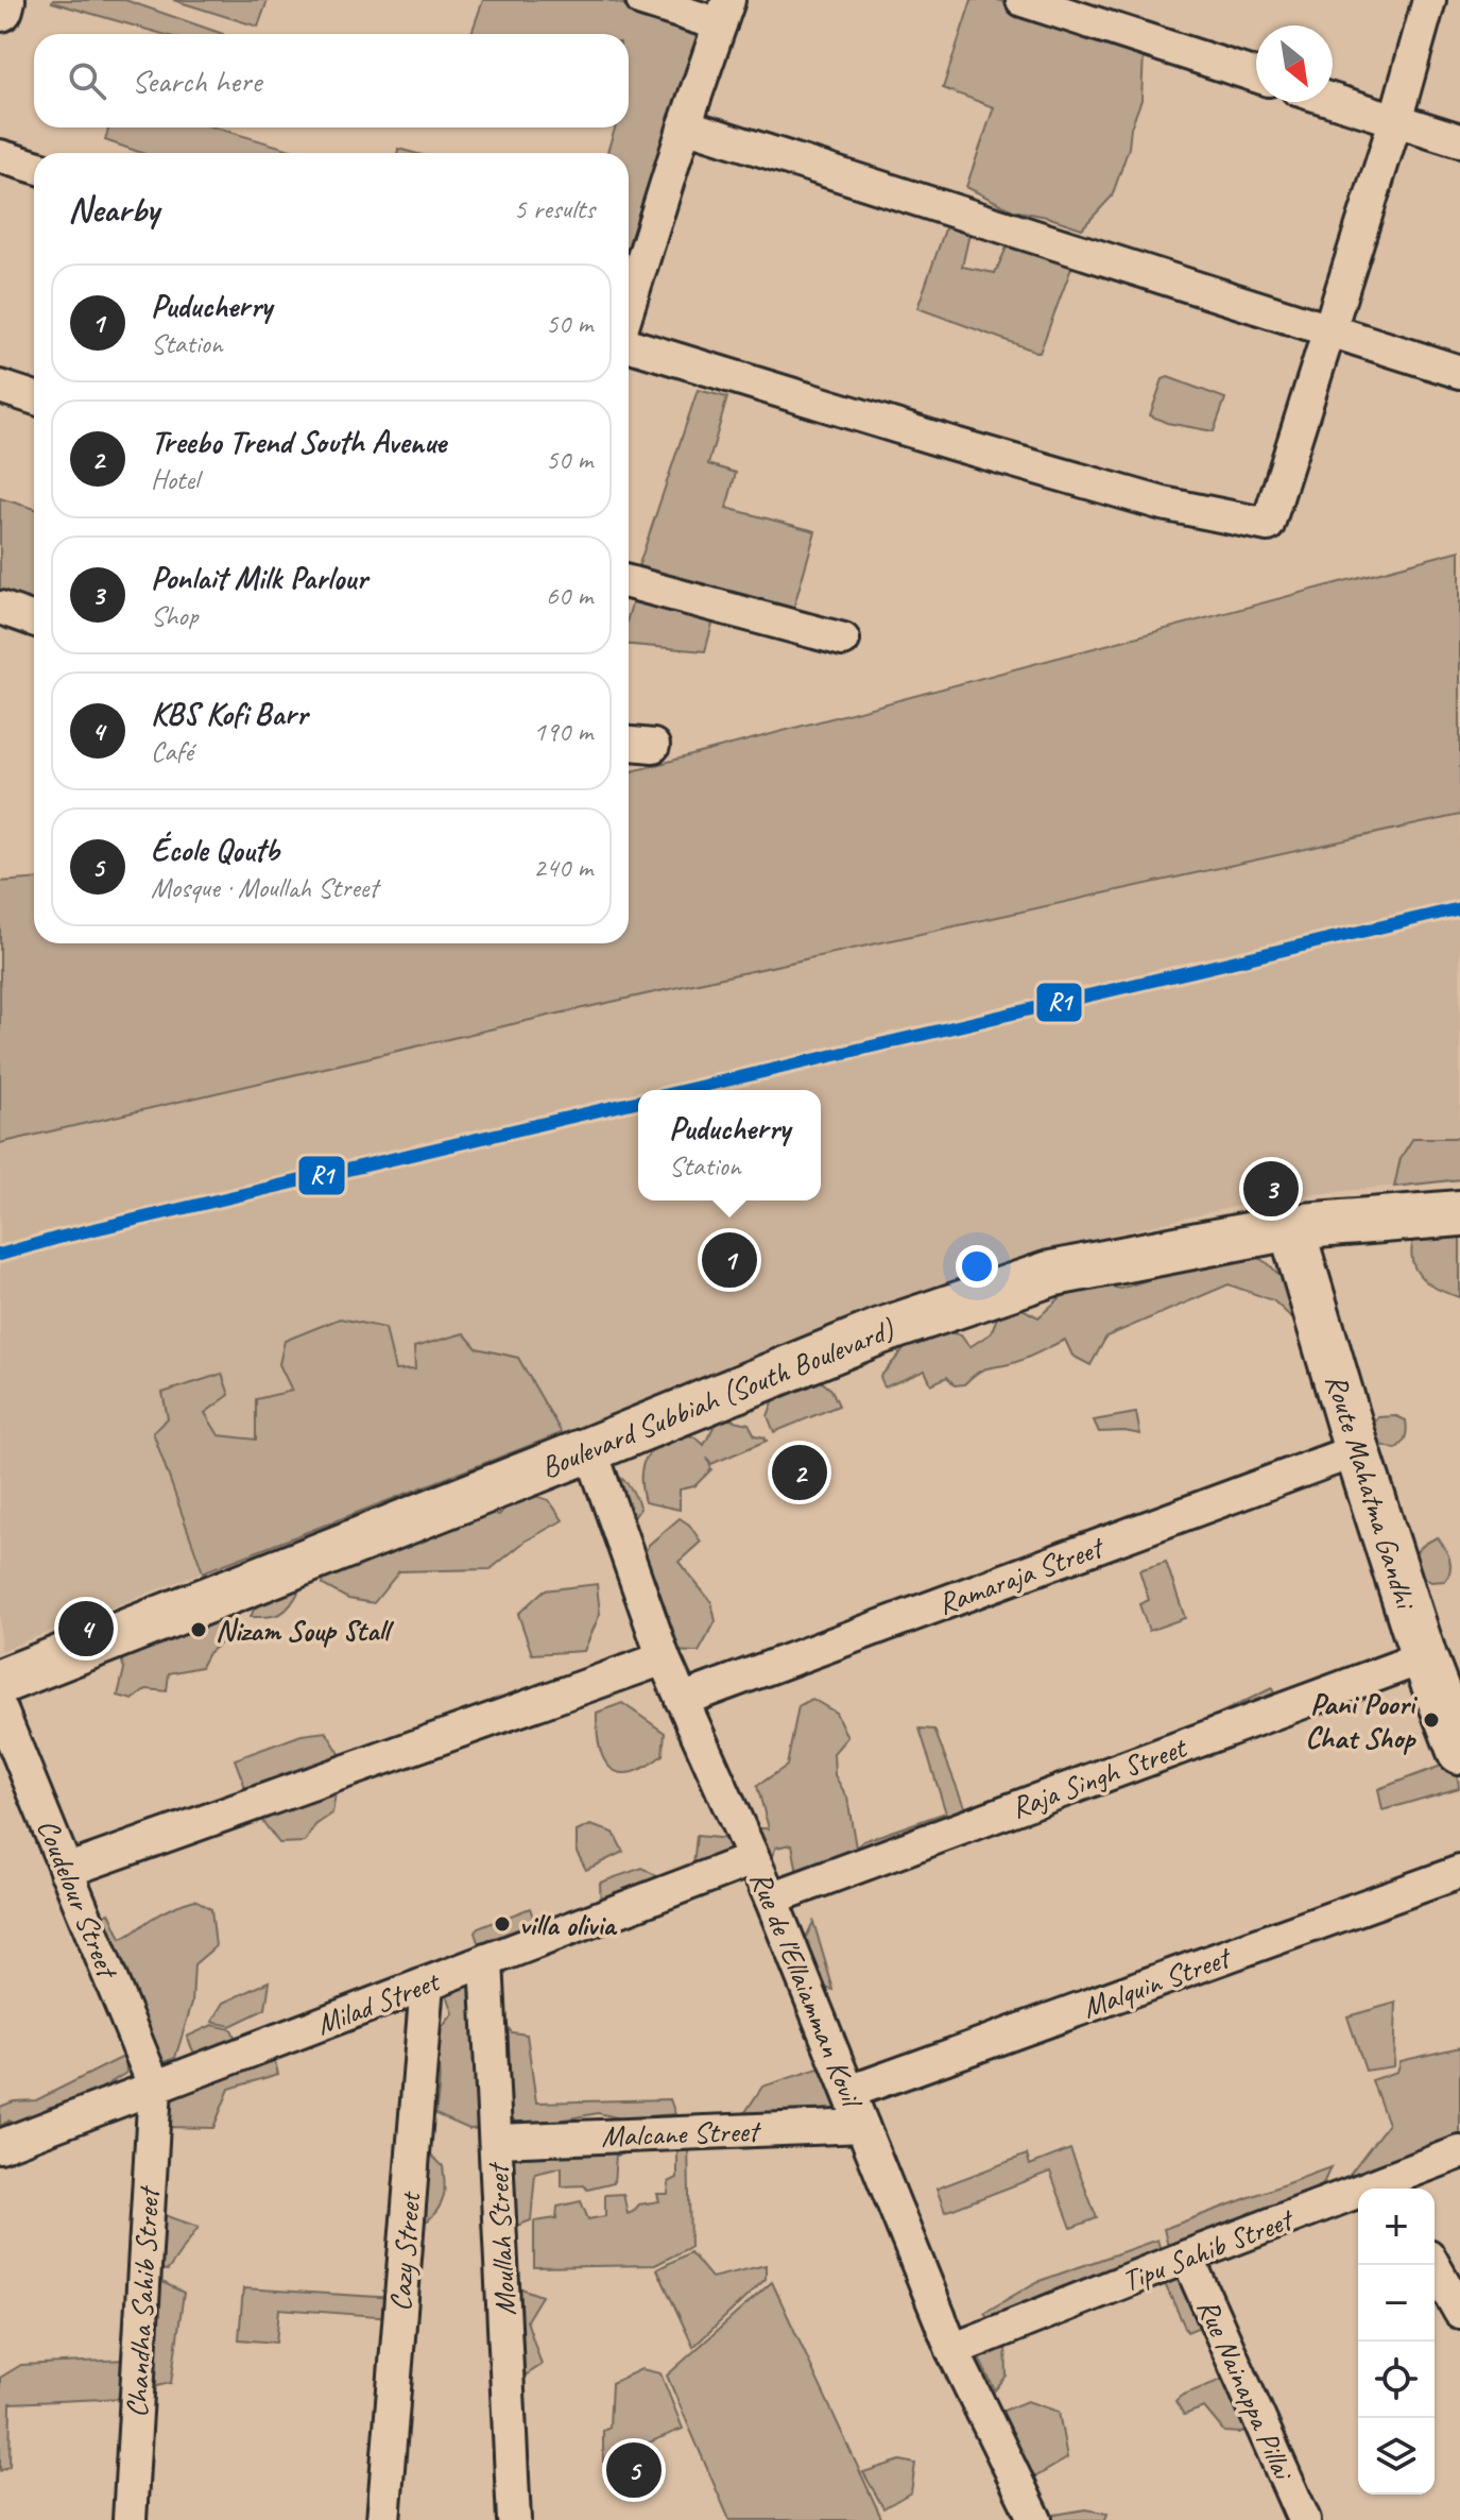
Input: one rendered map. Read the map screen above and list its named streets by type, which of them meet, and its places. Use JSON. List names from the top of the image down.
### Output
{
  "streets": {
    "main road": ["Boulevard Subbiah (South Boulevard)", "Route Mahatma Gandhi"],
    "street": [
      "Ramaraja Street",
      "Raja Singh Street",
      "Coudelour Street",
      "Malquin Street",
      "Rue de l'Ellaiamman Kovil",
      "Milad Street",
      "Malcane Street",
      "Moullah Street",
      "Tipu Sahib Street",
      "Cazy Street",
      "Chandha Sahib Street",
      "Rue Nainappa Pillai"
    ]
  },
  "crossings": [
    ["Boulevard Subbiah (South Boulevard)", "Route Mahatma Gandhi"],
    ["Boulevard Subbiah (South Boulevard)", "Rue de l'Ellaiamman Kovil"],
    ["Route Mahatma Gandhi", "Ramaraja Street"],
    ["Route Mahatma Gandhi", "Raja Singh Street"],
    ["Ramaraja Street", "Rue de l'Ellaiamman Kovil"],
    ["Raja Singh Street", "Rue de l'Ellaiamman Kovil"],
    ["Coudelour Street", "Milad Street"],
    ["Coudelour Street", "Chandha Sahib Street"],
    ["Malquin Street", "Rue de l'Ellaiamman Kovil"],
    ["Rue de l'Ellaiamman Kovil", "Milad Street"],
    ["Rue de l'Ellaiamman Kovil", "Malcane Street"],
    ["Rue de l'Ellaiamman Kovil", "Tipu Sahib Street"],
    ["Milad Street", "Moullah Street"],
    ["Milad Street", "Cazy Street"],
    ["Milad Street", "Chandha Sahib Street"],
    ["Malcane Street", "Moullah Street"],
    ["Tipu Sahib Street", "Rue Nainappa Pillai"]
  ],
  "places": ["Nizam Soup Stall", "Pani Poori Chat Shop", "villa olivia"],
  "lines": ["transit line R1"],
  "north": "bottom right",
  "page": {
    "search": "Search here",
    "heading": ["Nearby", "5 results"],
    "list": [
      {
        "mark": "1",
        "name": "Puducherry",
        "note": "Station",
        "value": "50 m"
      },
      {
        "mark": "2",
        "name": "Treebo Trend South Avenue",
        "note": "Hotel",
        "value": "50 m"
      },
      {
        "mark": "3",
        "name": "Ponlait Milk Parlour",
        "note": "Shop",
        "value": "60 m"
      },
      {
        "mark": "4",
        "name": "KBS Kofi Barr",
        "note": "Café",
        "value": "190 m"
      },
      {
        "mark": "5",
        "name": "École Qoutb",
        "note": "Mosque · Moullah Street",
        "value": "240 m"
      }
    ],
    "popup": ["Puducherry", "Station"],
    "pins": [
      "3",
      "1",
      "2",
      "4",
      "5"
    ],
    "map_buttons": ["+", "−"]
  }
}
